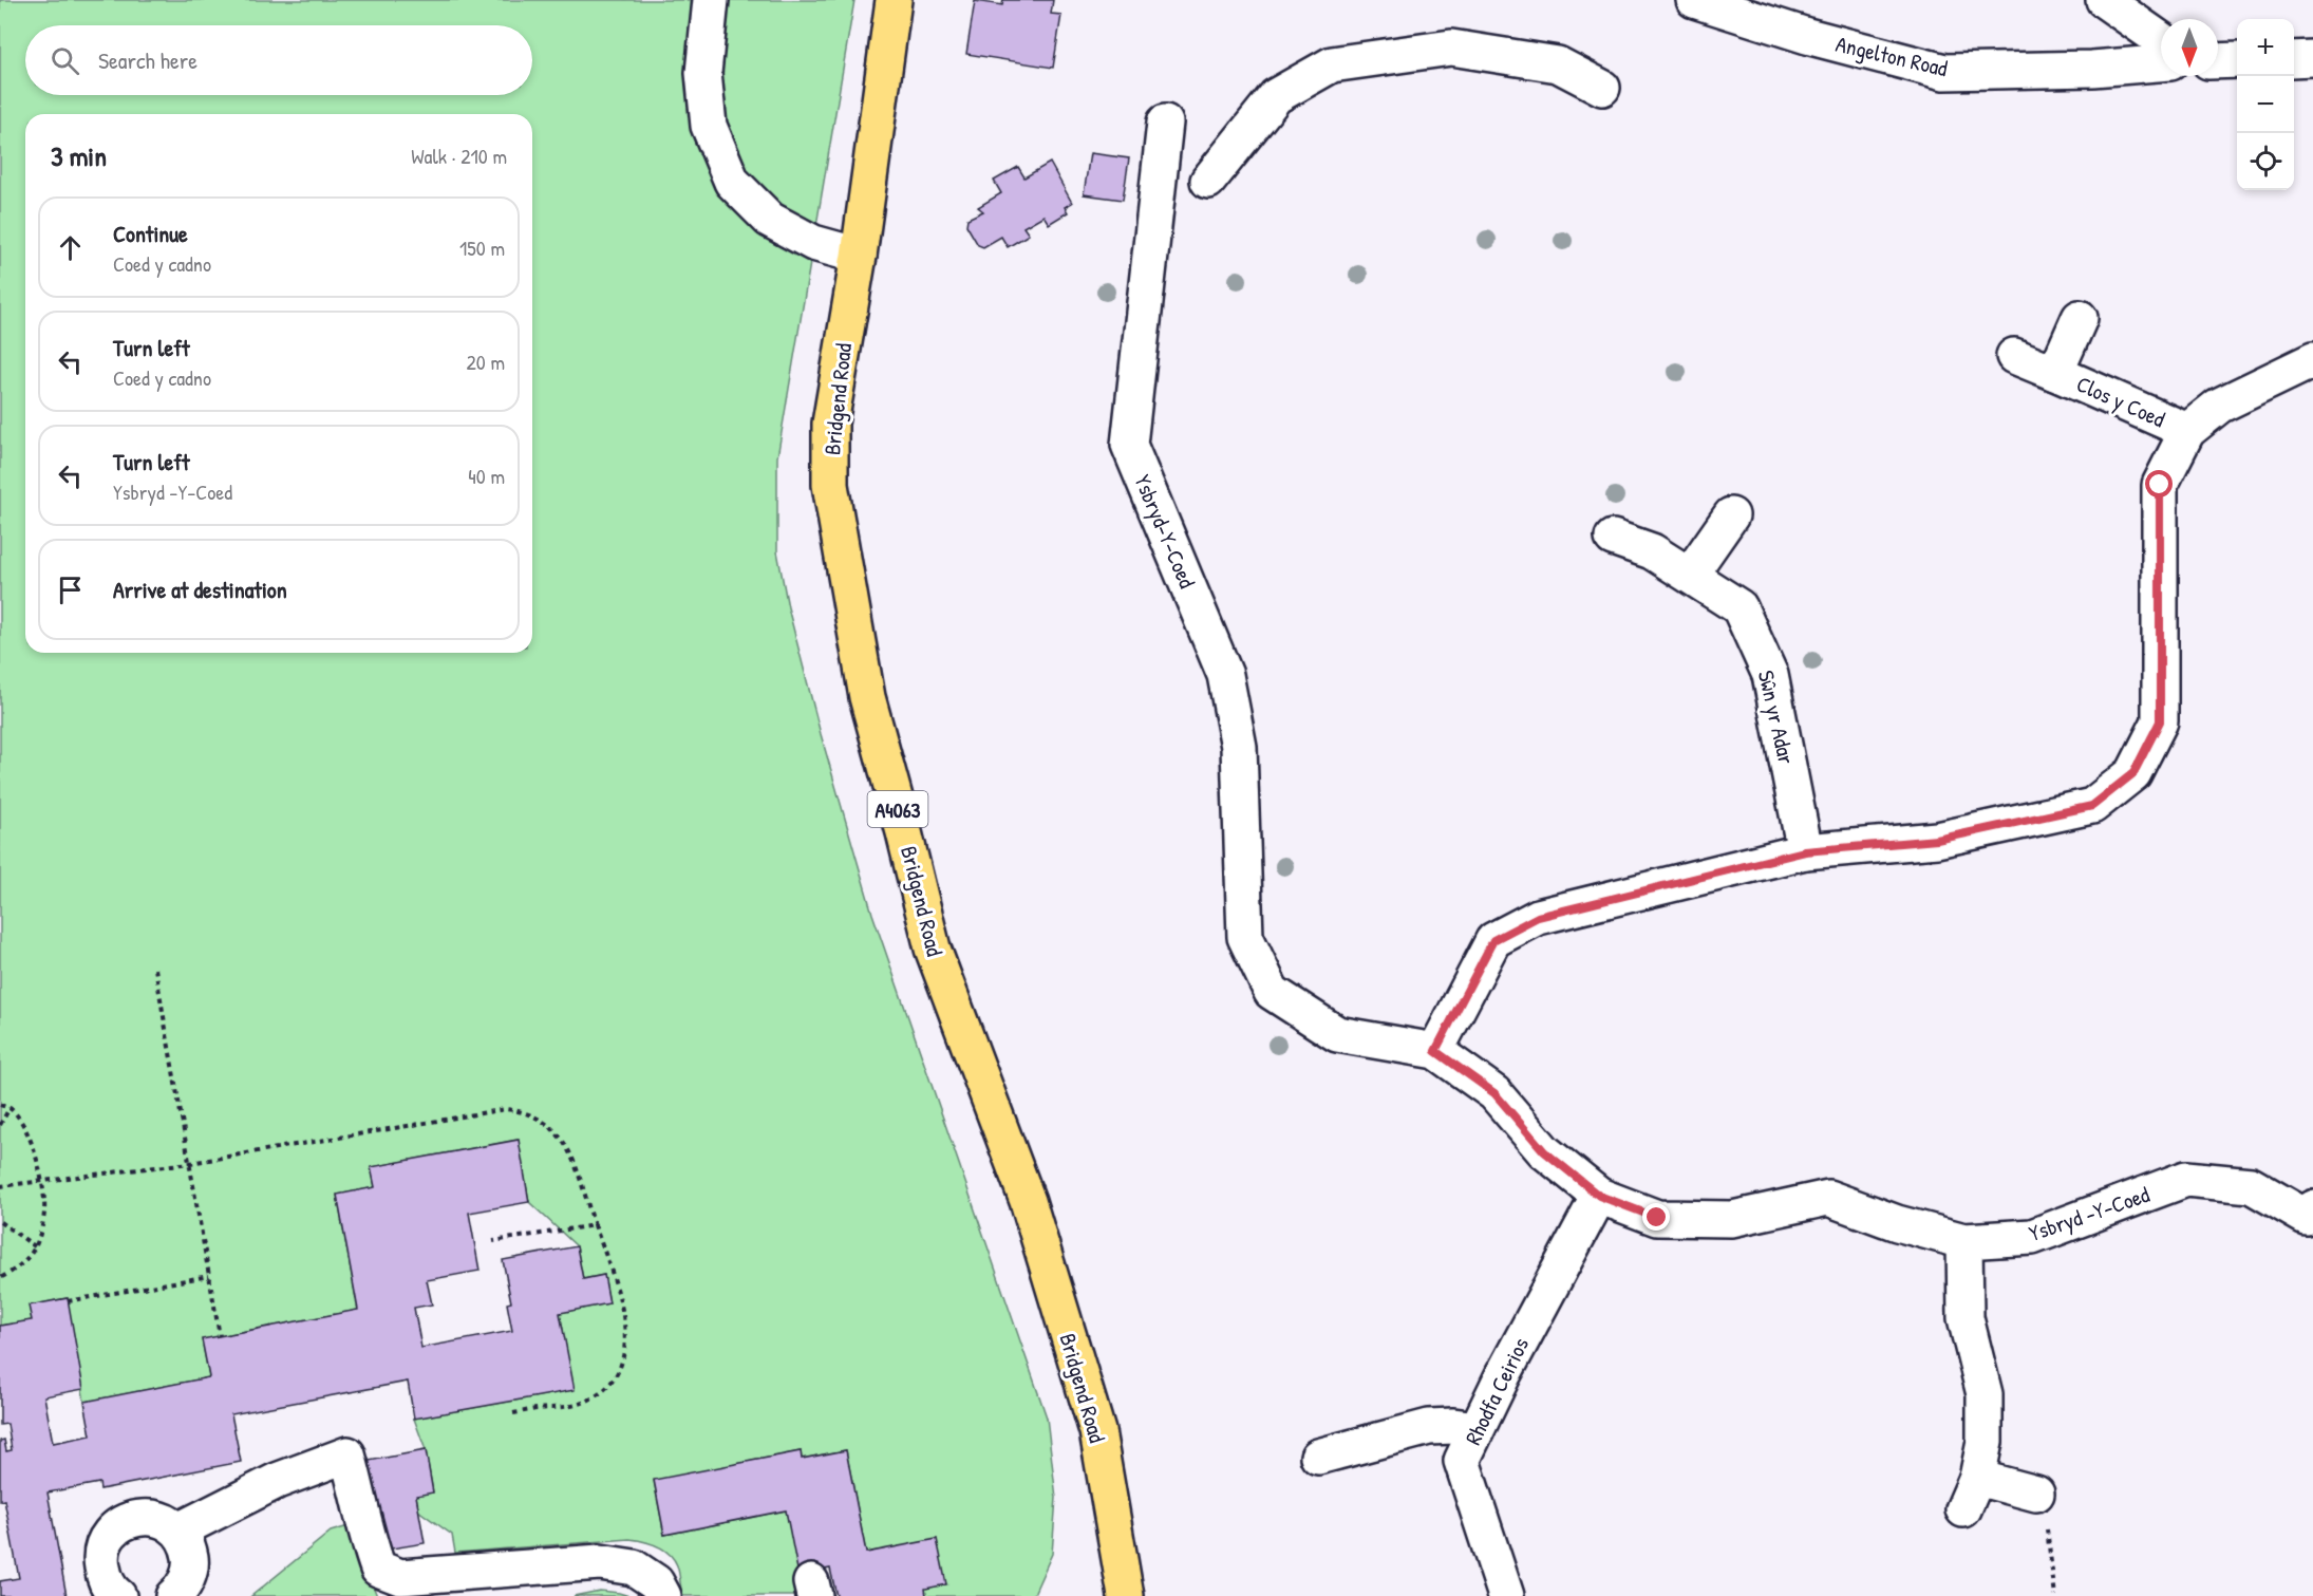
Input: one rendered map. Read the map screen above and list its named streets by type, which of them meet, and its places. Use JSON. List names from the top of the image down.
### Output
{
  "streets": {
    "main road": ["Bridgend Road", "A4063"],
    "street": [
      "Angelton Road",
      "Clos y Coed",
      "Ysbryd-Y-Coed",
      "Sŵn yr Adar",
      "Ysbryd -Y-Coed",
      "Rhodfa Ceirios"
    ]
  },
  "crossings": [
    ["Ysbryd-Y-Coed", "Ysbryd -Y-Coed"],
    ["Ysbryd -Y-Coed", "Rhodfa Ceirios"]
  ],
  "north": "bottom",
  "page": {
    "map_buttons": ["+", "−"],
    "search": "Search here",
    "heading": ["3 min", "Walk · 210 m"],
    "list": [
      ["Continue", "Coed y cadno", "150 m"],
      ["Turn left", "Coed y cadno", "20 m"],
      ["Turn left", "Ysbryd -Y-Coed", "40 m"],
      "Arrive at destination"
    ]
  }
}
